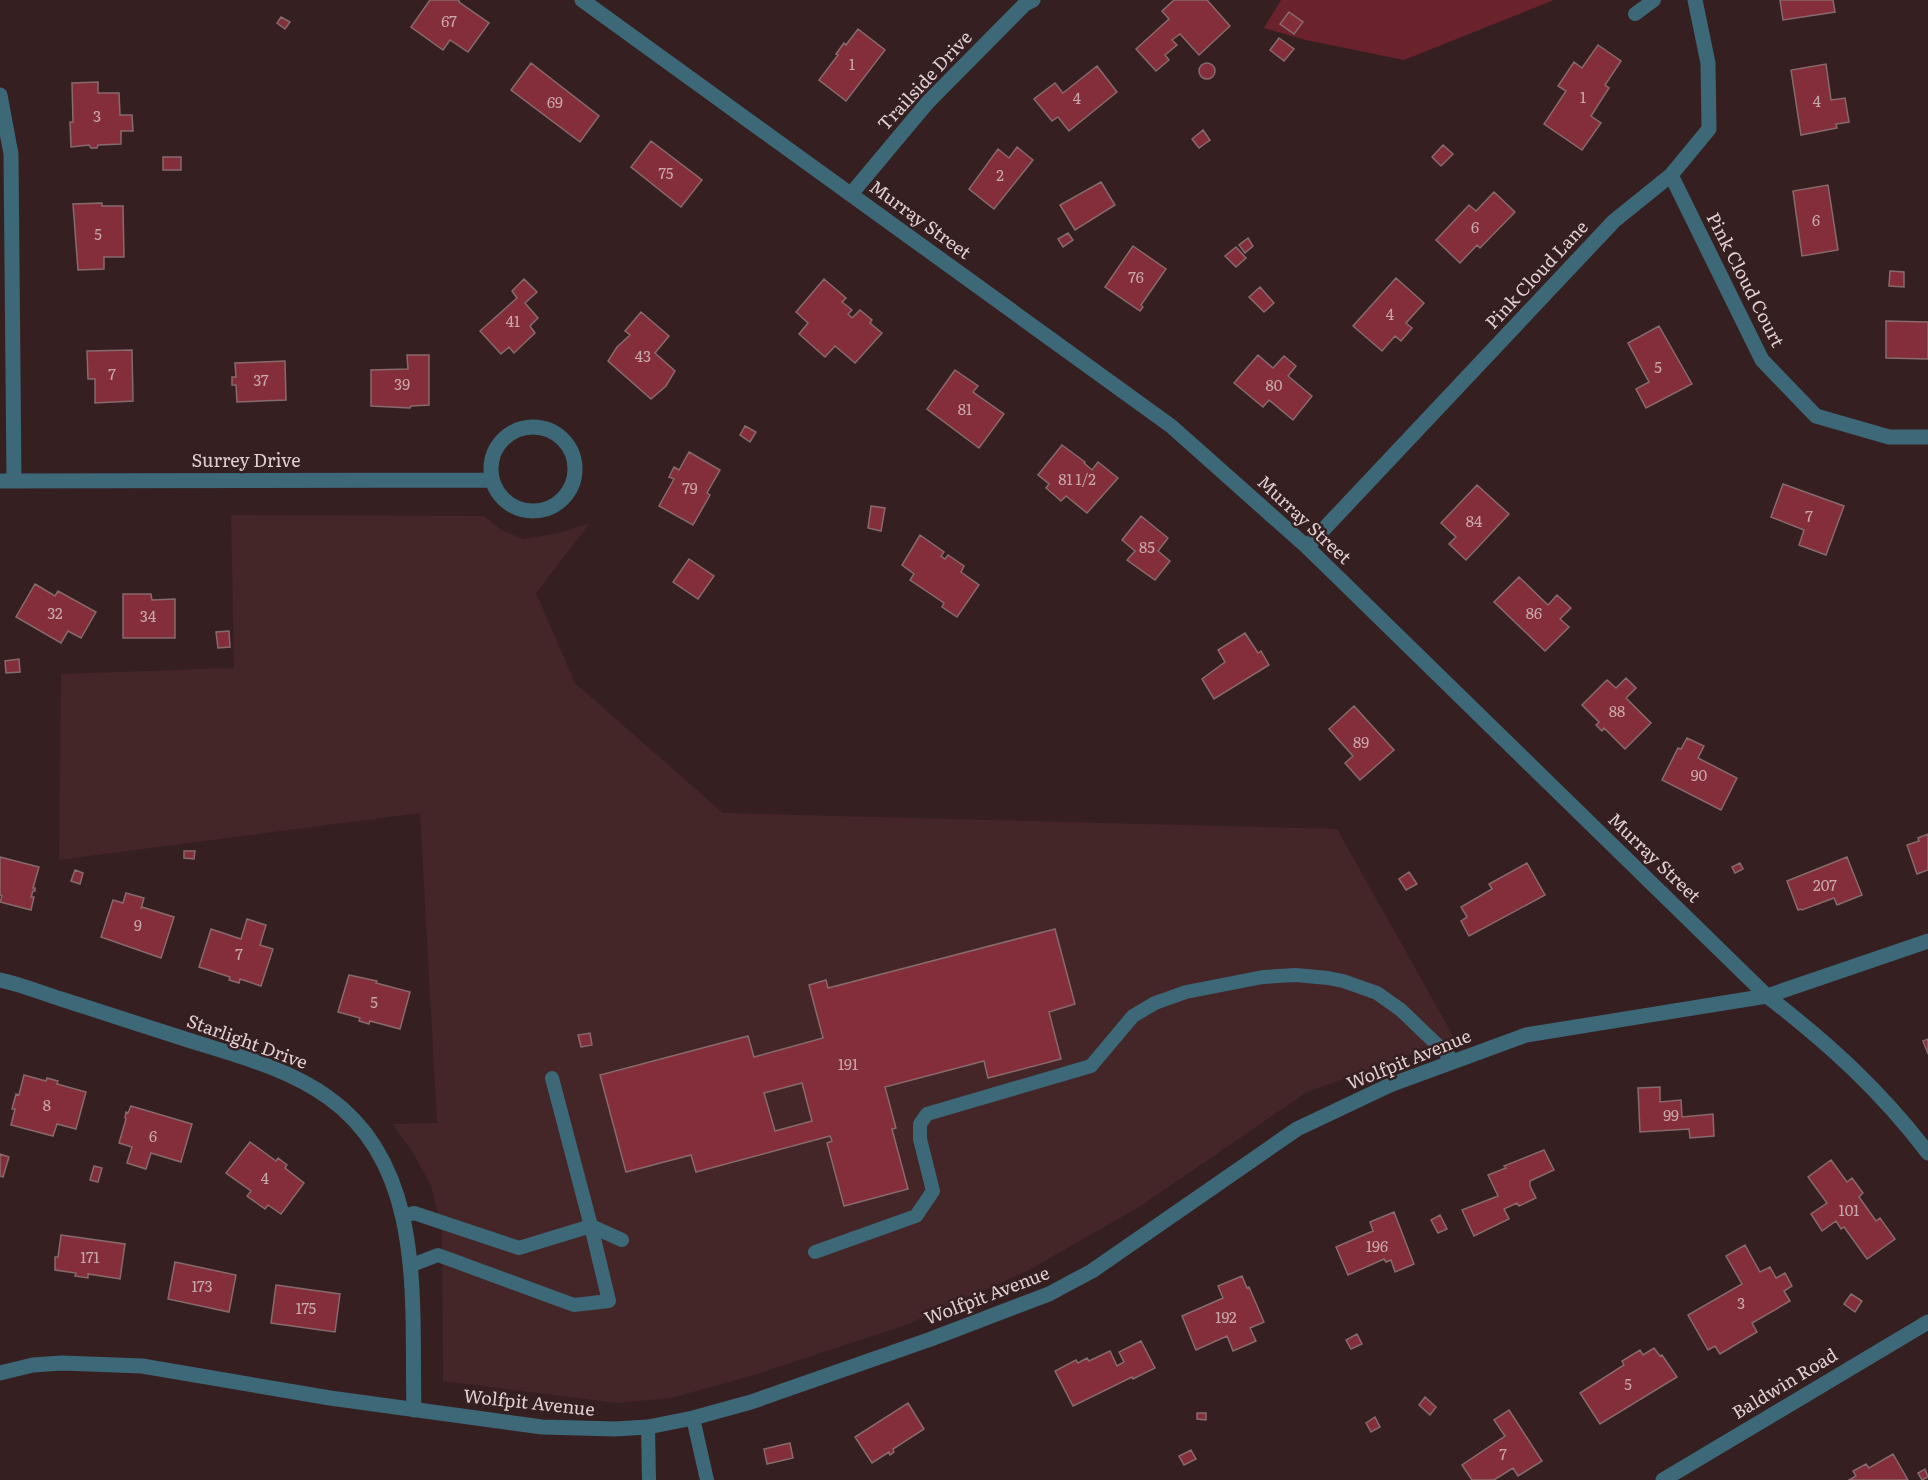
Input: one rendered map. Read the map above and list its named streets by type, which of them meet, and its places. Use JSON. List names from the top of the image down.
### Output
{
  "streets": {
    "street": [
      "Trailside Drive",
      "Murray Street",
      "Pink Cloud Lane",
      "Pink Cloud Court",
      "Surrey Drive",
      "Starlight Drive",
      "Wolfpit Avenue",
      "Baldwin Road"
    ]
  },
  "crossings": [
    ["Trailside Drive", "Murray Street"],
    ["Murray Street", "Pink Cloud Lane"],
    ["Murray Street", "Wolfpit Avenue"],
    ["Pink Cloud Lane", "Pink Cloud Court"],
    ["Starlight Drive", "Wolfpit Avenue"]
  ],
  "house_numbers": [
    "67",
    "1",
    "1",
    "4",
    "4",
    "69",
    "3",
    "75",
    "2",
    "6",
    "6",
    "5",
    "76",
    "4",
    "41",
    "43",
    "5",
    "7",
    "37",
    "39",
    "80",
    "81",
    "81 1/2",
    "79",
    "7",
    "84",
    "85",
    "32",
    "86",
    "34",
    "88",
    "89",
    "90",
    "207",
    "9",
    "7",
    "5",
    "191",
    "8",
    "99",
    "6",
    "4",
    "101",
    "196",
    "171",
    "173",
    "3",
    "175",
    "192",
    "5",
    "7"
  ]
}
